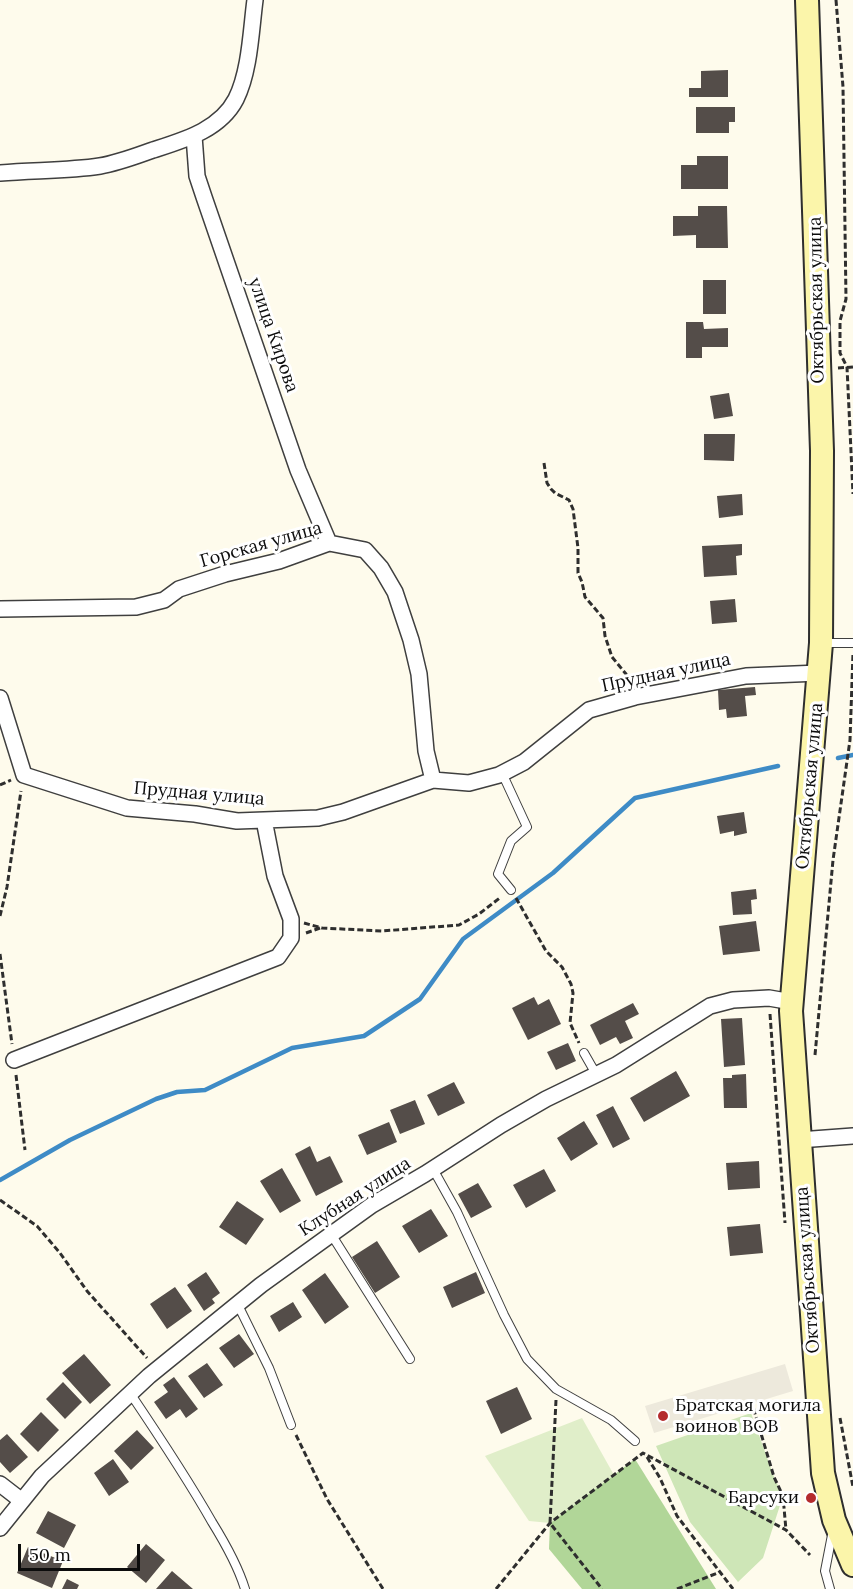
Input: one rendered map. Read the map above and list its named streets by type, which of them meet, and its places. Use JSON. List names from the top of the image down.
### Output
{
  "streets": {
    "main road": ["Октябрьская улица"],
    "street": [
      "улица Кирова",
      "Горская улица",
      "Прудная улица",
      "Клубная улица"
    ]
  },
  "crossings": [
    ["Октябрьская улица", "Прудная улица"],
    ["Октябрьская улица", "Клубная улица"],
    ["улица Кирова", "Горская улица"],
    ["Горская улица", "Прудная улица"]
  ],
  "places": ["Братская могила воинов ВОВ", "Барсуки"],
  "scale_bar": "50 m"
}
